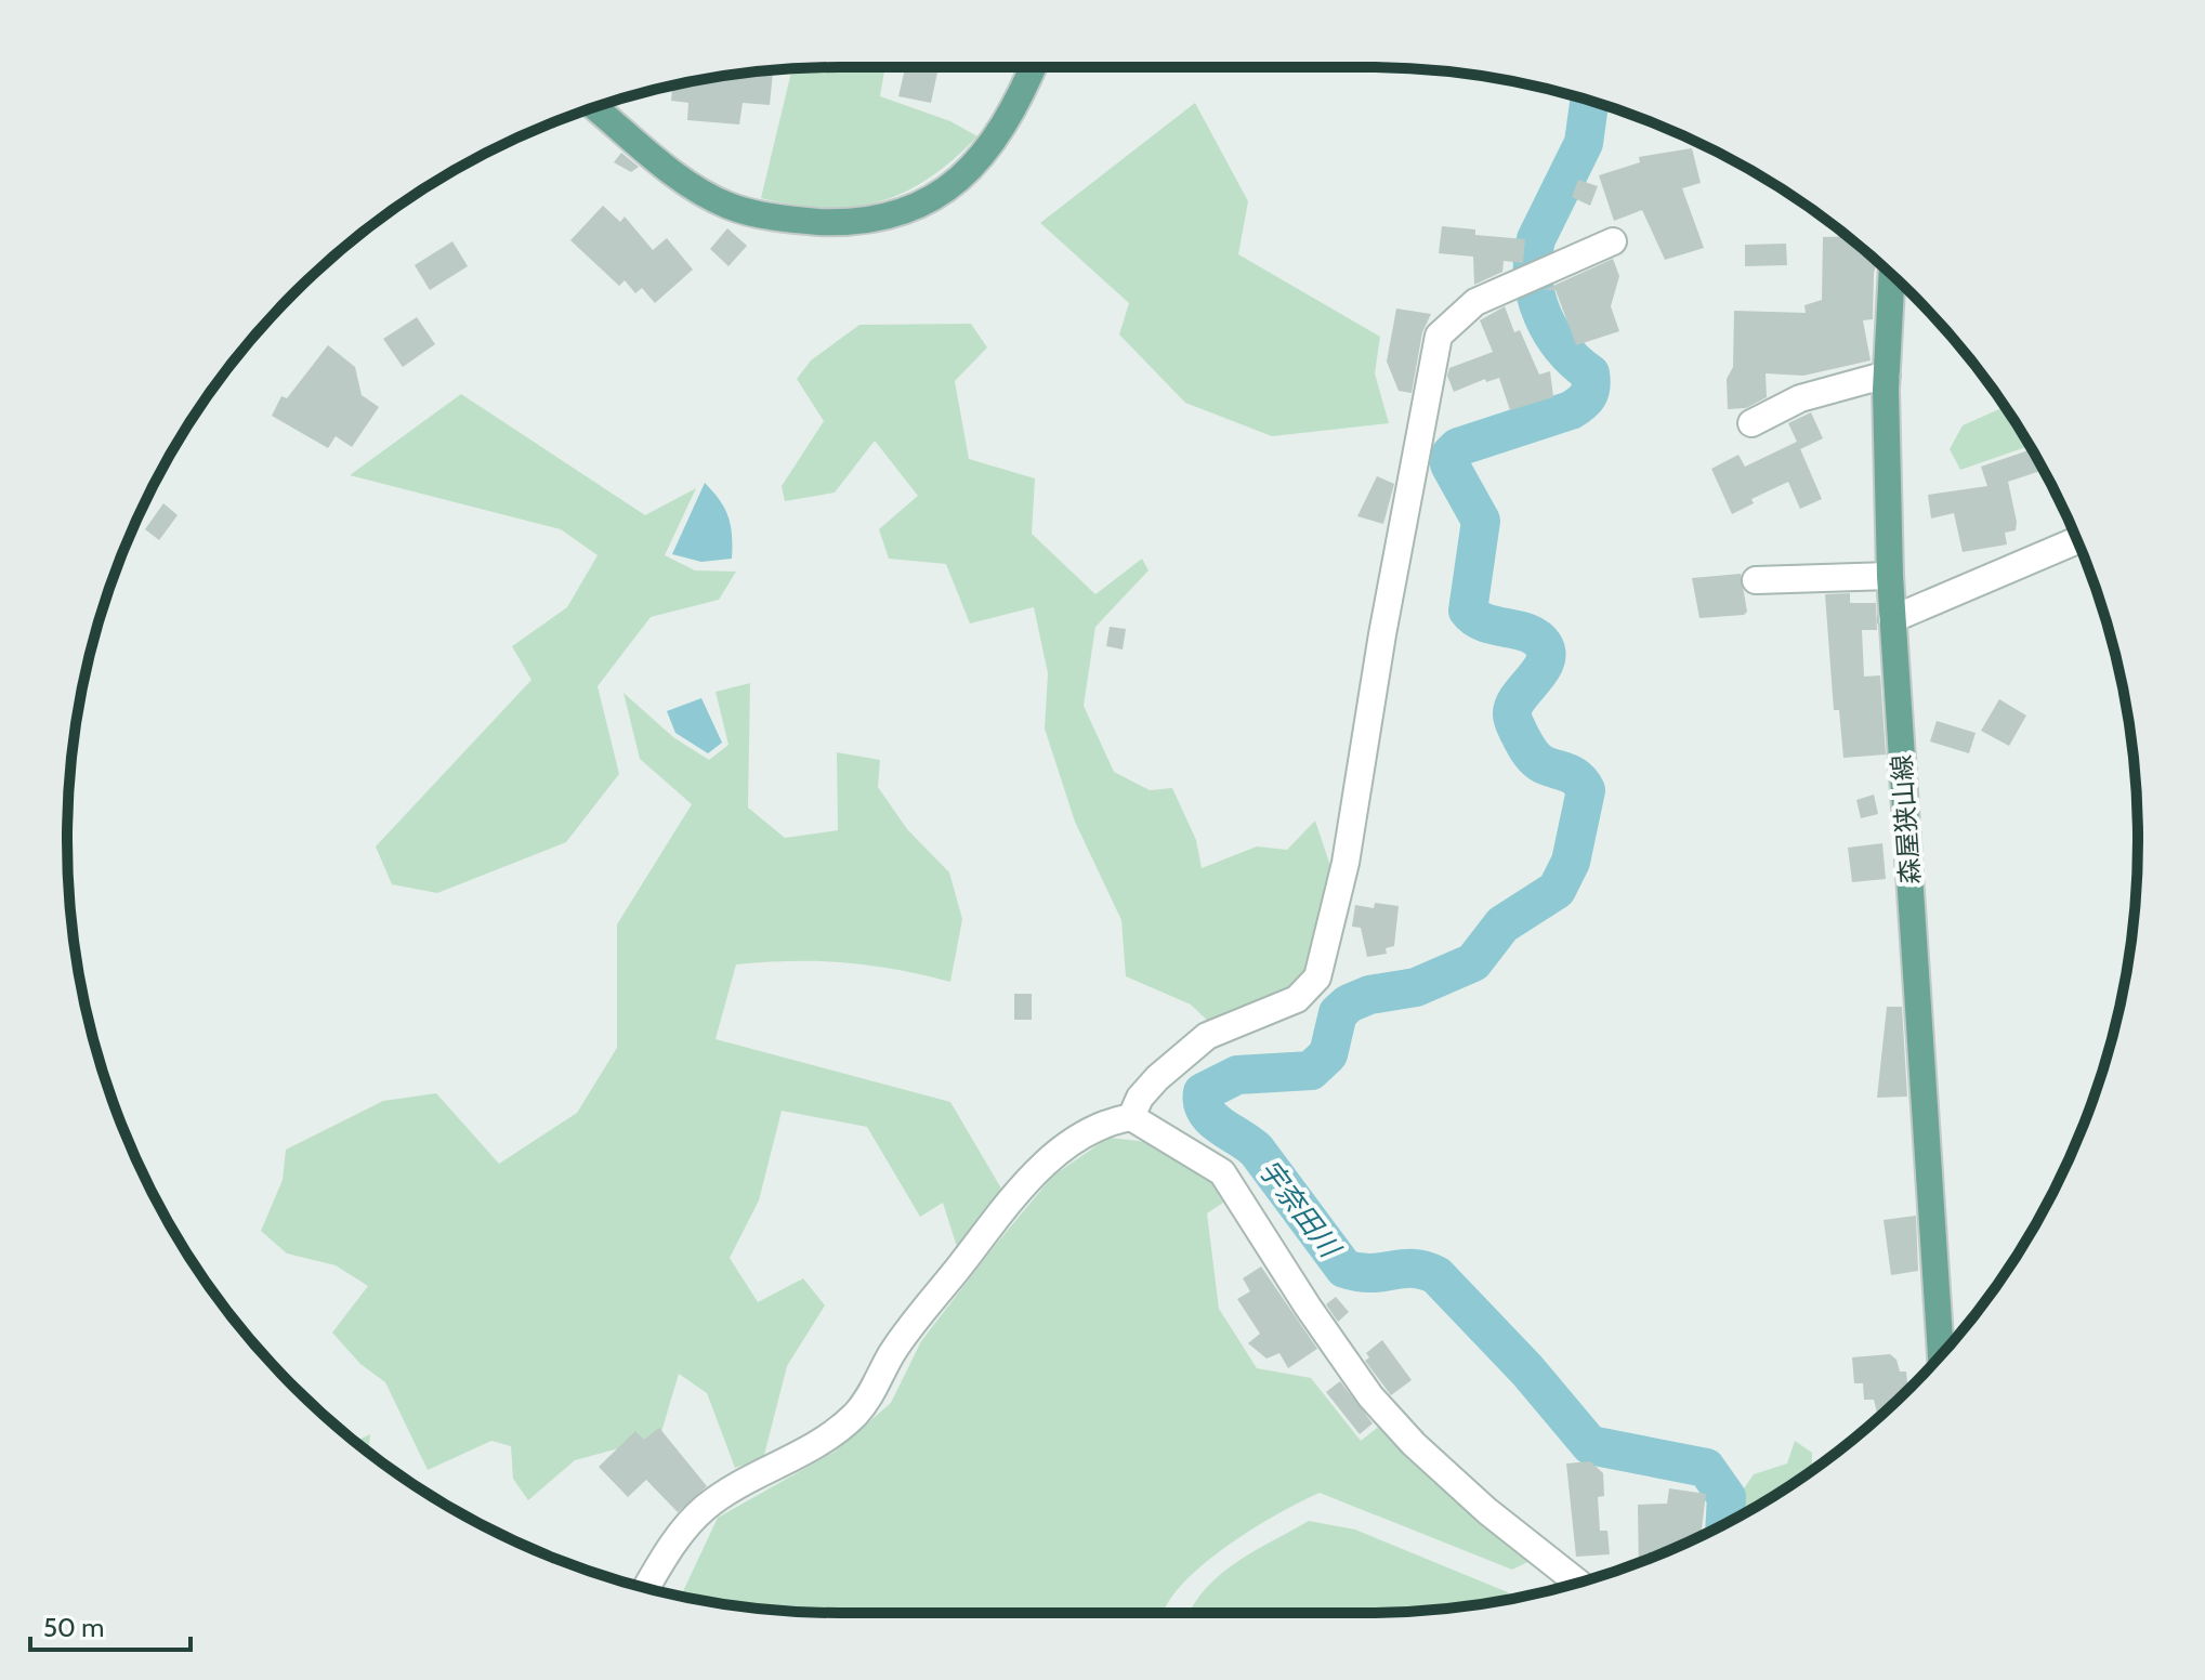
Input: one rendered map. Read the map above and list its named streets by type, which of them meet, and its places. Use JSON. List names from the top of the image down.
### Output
{
  "streets": {
    "main road": ["森屋狭山線"]
  },
  "water": ["宇奈田川"],
  "scale_bar": "50 m"
}
